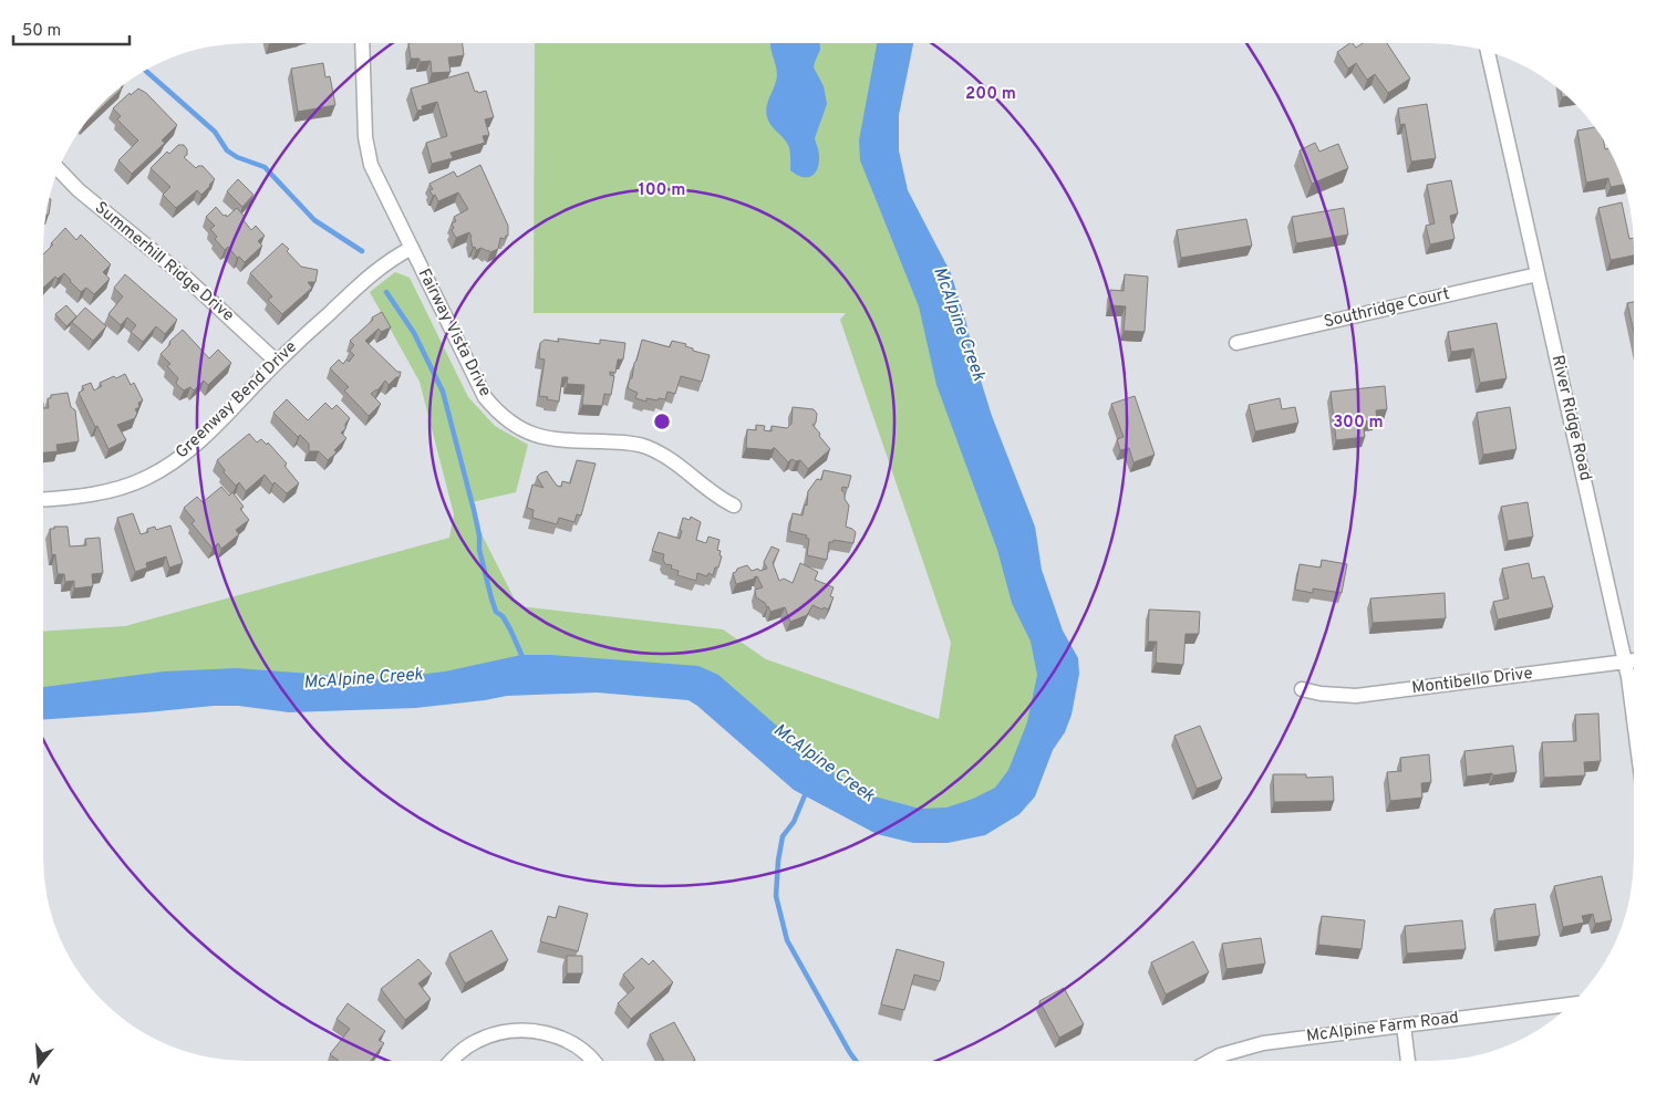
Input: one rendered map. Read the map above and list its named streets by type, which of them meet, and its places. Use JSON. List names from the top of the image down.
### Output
{
  "streets": {
    "street": [
      "Summerhill Ridge Drive",
      "Southridge Court",
      "Fairway Vista Drive",
      "Greenway Bend Drive",
      "River Ridge Road",
      "Montibello Drive",
      "McAlpine Farm Road"
    ]
  },
  "crossings": [
    ["Summerhill Ridge Drive", "Greenway Bend Drive"],
    ["Southridge Court", "River Ridge Road"],
    ["Fairway Vista Drive", "Greenway Bend Drive"],
    ["River Ridge Road", "Montibello Drive"]
  ],
  "water": ["McAlpine Creek"],
  "scale_bar": "50 m",
  "north": "bottom",
  "rings": ["200 m", "100 m", "300 m"]
}
